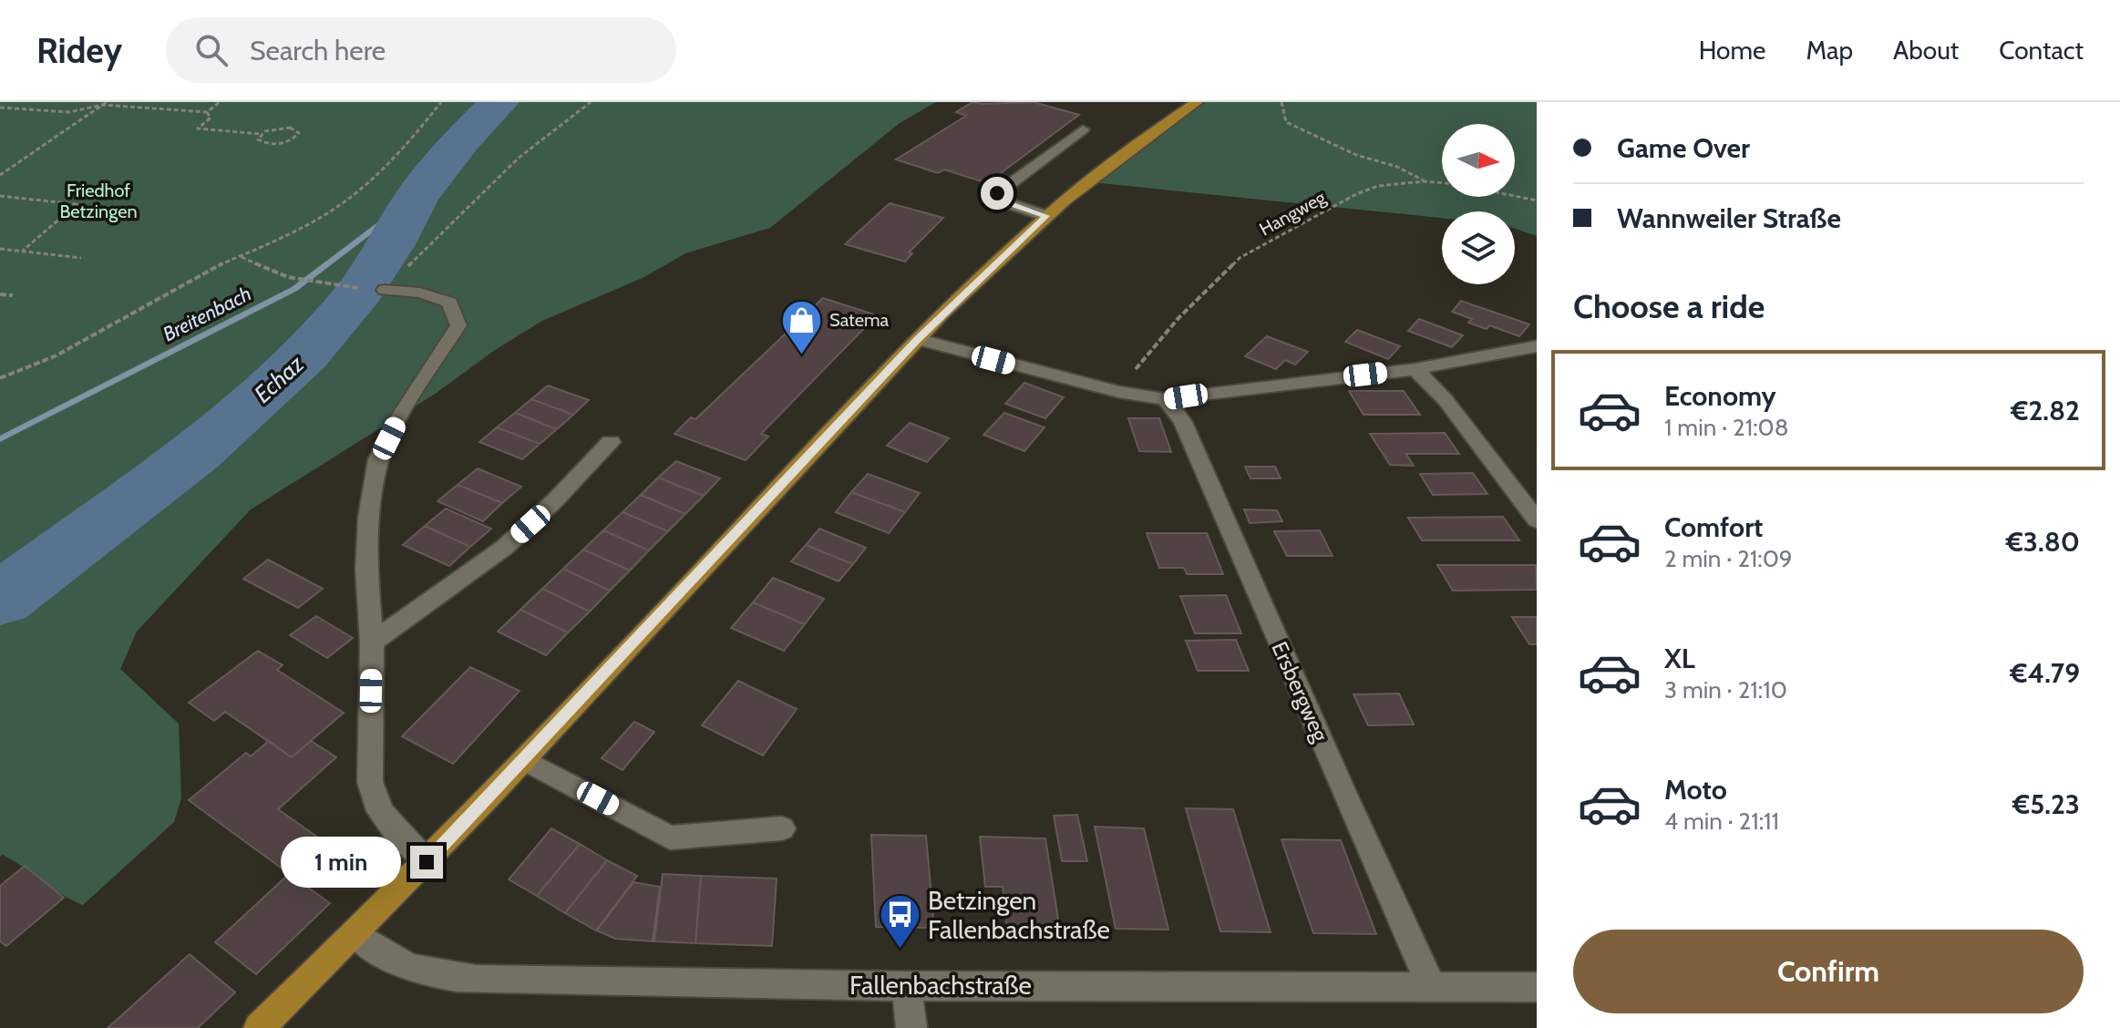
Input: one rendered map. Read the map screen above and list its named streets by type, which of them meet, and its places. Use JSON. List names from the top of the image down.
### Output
{
  "streets": {
    "street": ["Ersbergweg", "Fallenbachstraße"],
    "path": ["Hangweg"]
  },
  "crossings": [
    ["Ersbergweg", "Fallenbachstraße"]
  ],
  "water": ["Breitenbach", "Echaz"],
  "parks": ["Friedhof Betzingen"],
  "places": {
    "shop": ["Satema"],
    "bus stop": ["Betzingen Fallenbachstraße"]
  },
  "north": "right",
  "page": {
    "header": "Ridey",
    "search": "Search here",
    "nav": [
      "Home",
      "Map",
      "About",
      "Contact"
    ],
    "banner": ["Game Over", "Wannweiler Straße"],
    "heading": "Choose a ride",
    "list": [
      {
        "name": "Economy",
        "note": "1 min · 21:08",
        "value": "€2.82"
      },
      {
        "name": "Comfort",
        "note": "2 min · 21:09",
        "value": "€3.80"
      },
      {
        "name": "XL",
        "note": "3 min · 21:10",
        "value": "€4.79"
      },
      {
        "name": "Moto",
        "note": "4 min · 21:11",
        "value": "€5.23"
      }
    ],
    "bubble": "1 min",
    "buttons": "Confirm"
  }
}
